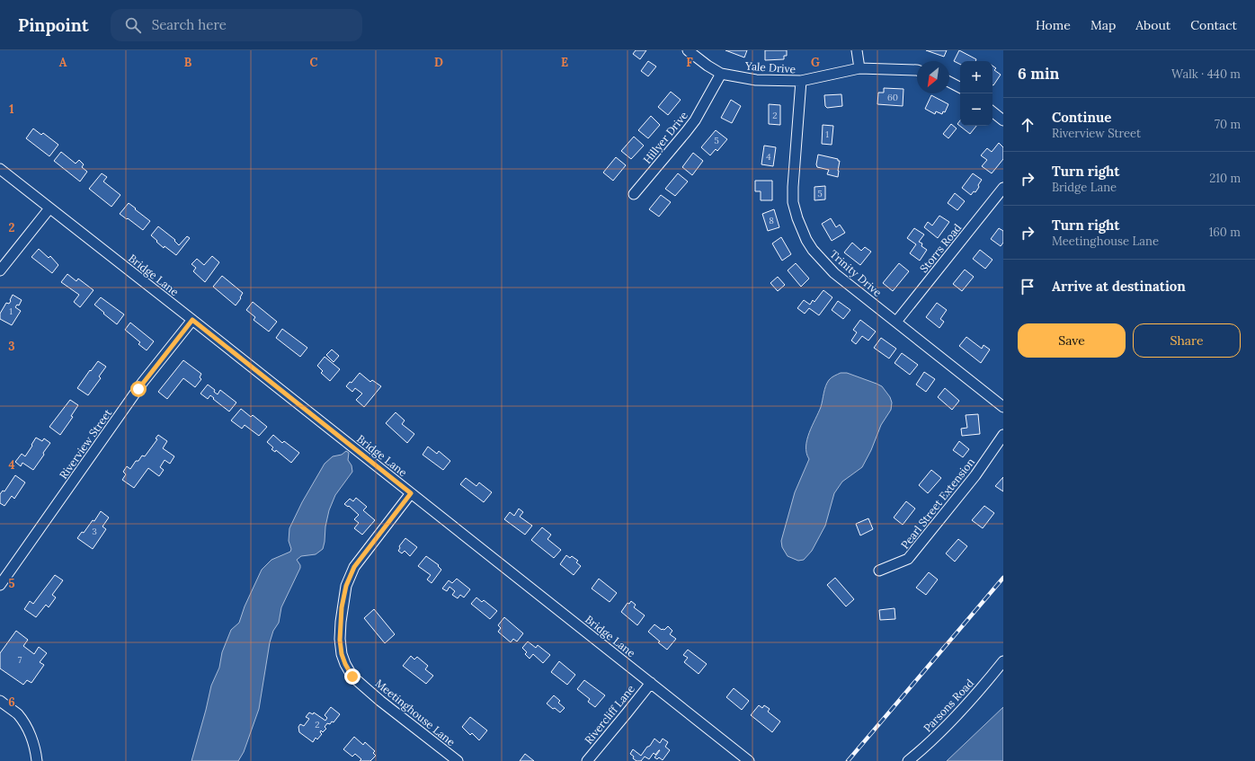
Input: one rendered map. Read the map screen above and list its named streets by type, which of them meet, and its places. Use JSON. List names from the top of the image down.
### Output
{
  "streets": {
    "street": [
      "Yale Drive",
      "Hillyer Drive",
      "Storrs Road",
      "Trinity Drive",
      "Bridge Lane",
      "Riverview Street",
      "Pearl Street Extension",
      "Parsons Road",
      "Meetinghouse Lane",
      "Rivercliff Lane"
    ]
  },
  "crossings": [
    ["Yale Drive", "Hillyer Drive"],
    ["Yale Drive", "Trinity Drive"],
    ["Storrs Road", "Trinity Drive"],
    ["Bridge Lane", "Riverview Street"],
    ["Bridge Lane", "Meetinghouse Lane"],
    ["Bridge Lane", "Rivercliff Lane"]
  ],
  "house_numbers": [
    "60",
    "2",
    "1",
    "5",
    "4",
    "5",
    "8",
    "1",
    "3",
    "7",
    "2"
  ],
  "north": "bottom left",
  "page": {
    "header": "Pinpoint",
    "search": "Search here",
    "nav": [
      "Home",
      "Map",
      "About",
      "Contact"
    ],
    "heading": ["6 min", "Walk · 440 m"],
    "map_buttons": ["+", "−"],
    "list": [
      ["Continue", "Riverview Street", "70 m"],
      ["Turn right", "Bridge Lane", "210 m"],
      ["Turn right", "Meetinghouse Lane", "160 m"],
      "Arrive at destination"
    ],
    "buttons": ["Save", "Share"]
  },
  "grid": {
    "columns": [
      "A",
      "B",
      "C",
      "D",
      "E",
      "F",
      "G"
    ],
    "rows": [
      "1",
      "2",
      "3",
      "4",
      "5",
      "6"
    ]
  }
}
